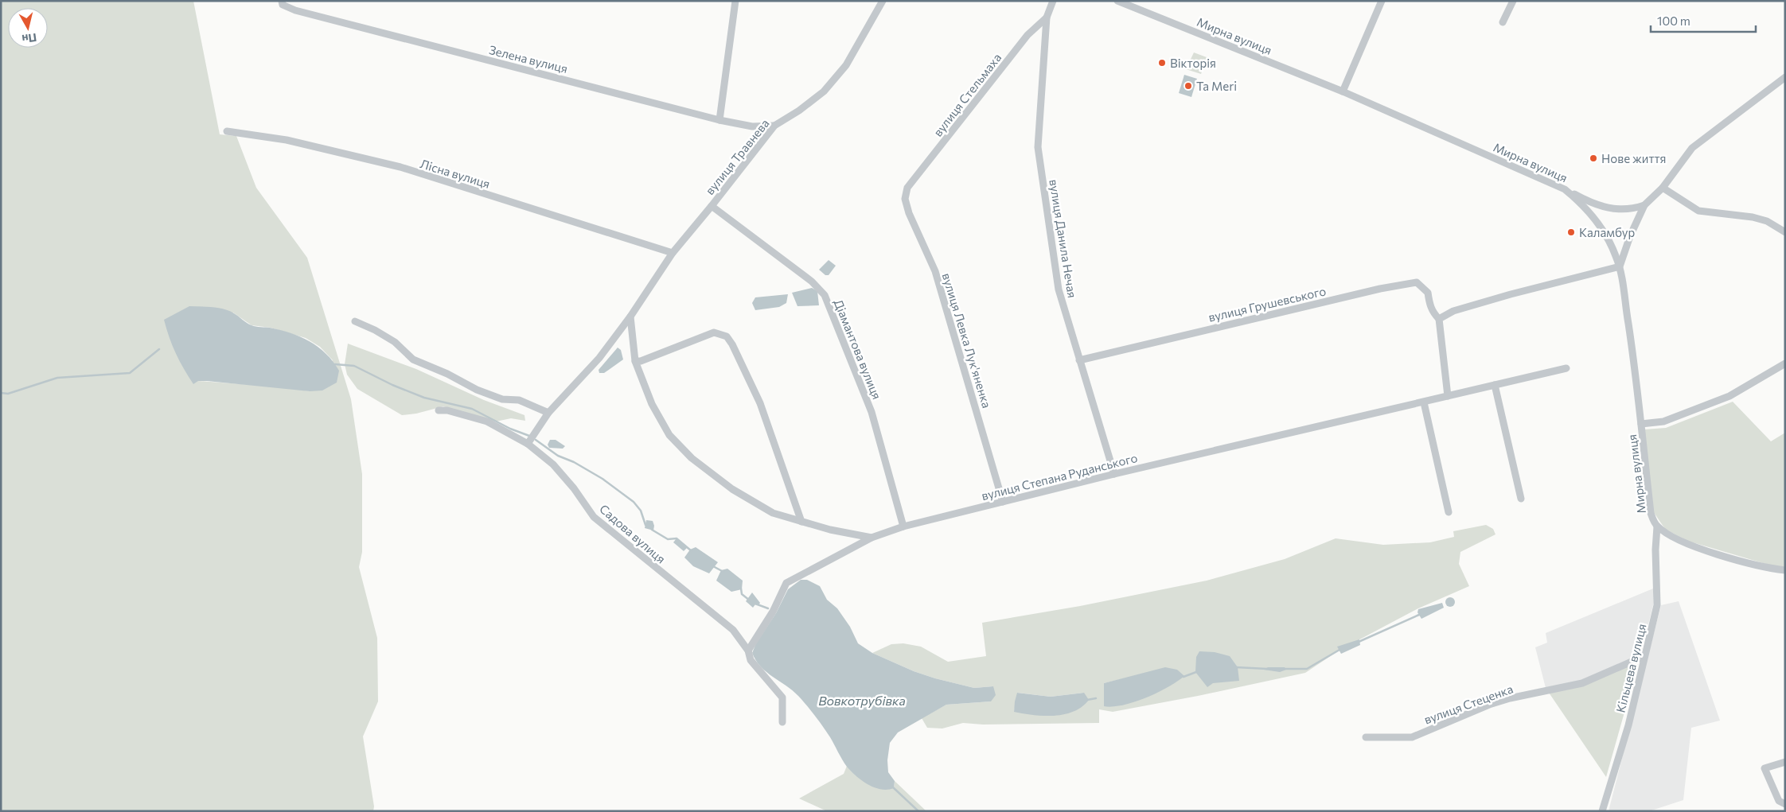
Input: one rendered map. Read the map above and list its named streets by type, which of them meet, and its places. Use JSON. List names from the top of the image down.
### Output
{
  "streets": {
    "street": [
      "Мирна вулиця",
      "Зелена вулиця",
      "вулиця Стельмаха",
      "вулиця Травнева",
      "Лісна вулиця",
      "вулиця Данила Нечая",
      "вулиця Грушевського",
      "вулиця Левка Лук'яненка",
      "Діамантова вулиця",
      "вулиця Степана Руданського",
      "Садова вулиця",
      "Кільцева вулиця",
      "вулиця Стеценка"
    ]
  },
  "crossings": [
    ["Мирна вулиця", "Кільцева вулиця"],
    ["Зелена вулиця", "вулиця Травнева"],
    ["вулиця Стельмаха", "вулиця Данила Нечая"],
    ["вулиця Стельмаха", "вулиця Левка Лук'яненка"],
    ["вулиця Травнева", "Лісна вулиця"],
    ["вулиця Травнева", "Діамантова вулиця"],
    ["вулиця Травнева", "Садова вулиця"],
    ["вулиця Данила Нечая", "вулиця Грушевського"],
    ["вулиця Данила Нечая", "вулиця Степана Руданського"],
    ["вулиця Грушевського", "вулиця Степана Руданського"],
    ["вулиця Левка Лук'яненка", "вулиця Степана Руданського"],
    ["Діамантова вулиця", "вулиця Степана Руданського"],
    ["вулиця Степана Руданського", "Садова вулиця"],
    ["Кільцева вулиця", "вулиця Стеценка"]
  ],
  "water": ["Вовкотрубівка"],
  "places": [
    "Вікторія",
    "Ta Meri",
    "Нове життя",
    "Каламбур"
  ],
  "scale_bar": "100 m",
  "north": "bottom"
}
